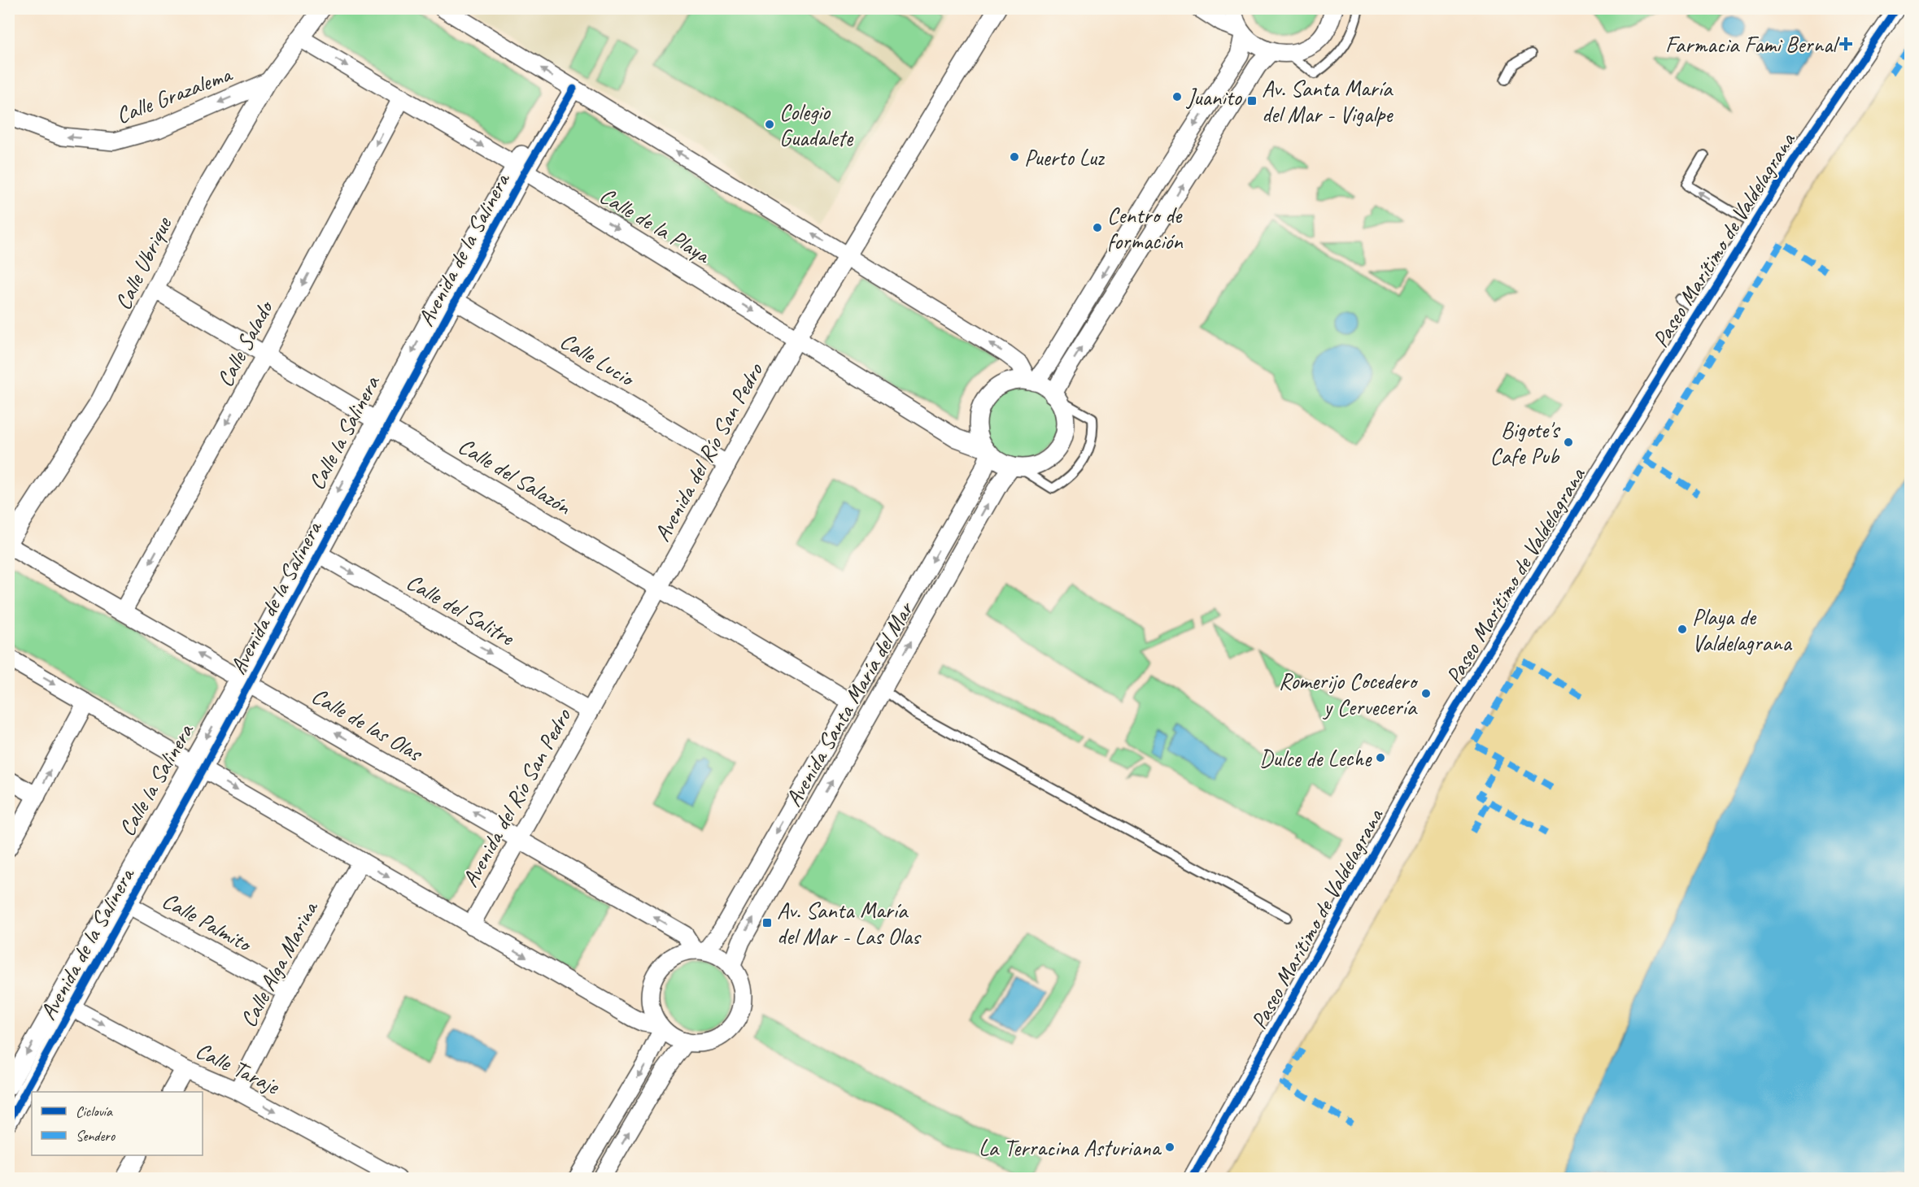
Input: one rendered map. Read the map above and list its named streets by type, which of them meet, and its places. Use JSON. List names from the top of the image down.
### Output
{
  "streets": {
    "street": [
      "Calle Grazalema",
      "Calle de la Playa",
      "Paseo Marítimo de Valdelagrana",
      "Avenida de la Salinera",
      "Calle Ubrique",
      "Calle Salado",
      "Calle Lucio",
      "Calle la Salinera",
      "Avenida del Río San Pedro",
      "Calle del Salazón",
      "Calle del Salitre",
      "Avenida Santa María del Mar",
      "Calle de las Olas",
      "Calle Palmito",
      "Calle Alga Marina",
      "Calle Taraje"
    ]
  },
  "crossings": [
    ["Calle Grazalema", "Calle Ubrique"],
    ["Calle de la Playa", "Avenida de la Salinera"],
    ["Calle de la Playa", "Calle Ubrique"],
    ["Calle de la Playa", "Calle Salado"],
    ["Calle de la Playa", "Avenida del Río San Pedro"],
    ["Calle de la Playa", "Avenida Santa María del Mar"],
    ["Avenida de la Salinera", "Calle Lucio"],
    ["Avenida de la Salinera", "Calle la Salinera"],
    ["Avenida de la Salinera", "Calle del Salazón"],
    ["Avenida de la Salinera", "Calle del Salitre"],
    ["Avenida de la Salinera", "Calle de las Olas"],
    ["Avenida de la Salinera", "Calle Palmito"],
    ["Avenida de la Salinera", "Calle Taraje"],
    ["Calle Ubrique", "Calle del Salazón"],
    ["Calle Ubrique", "Calle de las Olas"],
    ["Calle Salado", "Calle del Salazón"],
    ["Calle Salado", "Calle de las Olas"],
    ["Calle Lucio", "Avenida del Río San Pedro"],
    ["Calle la Salinera", "Calle de las Olas"],
    ["Calle la Salinera", "Calle Taraje"],
    ["Avenida del Río San Pedro", "Calle del Salazón"],
    ["Avenida del Río San Pedro", "Calle del Salitre"],
    ["Avenida del Río San Pedro", "Calle de las Olas"],
    ["Calle del Salazón", "Avenida Santa María del Mar"],
    ["Avenida Santa María del Mar", "Calle de las Olas"],
    ["Calle Palmito", "Calle Alga Marina"],
    ["Calle Alga Marina", "Calle Taraje"]
  ],
  "one_way": [
    "Calle Grazalema",
    "Calle Salado",
    "Calle del Salitre",
    "Calle Taraje"
  ],
  "places": {
    "health": ["Farmacia Fami Bernal"],
    "other": [
      "Juanito",
      "Colegio Guadalete",
      "Puerto Luz",
      "Centro de formación",
      "Bigote's Cafe Pub",
      "Playa de Valdelagrana",
      "Romerijo Cocedero y Cervecería",
      "Dulce de Leche",
      "La Terracina Asturiana"
    ],
    "transit": ["Av. Santa María del Mar - Vigalpe", "Av. Santa María del Mar - Las Olas"]
  },
  "legend": ["Ciclovía", "Sendero"]
}
